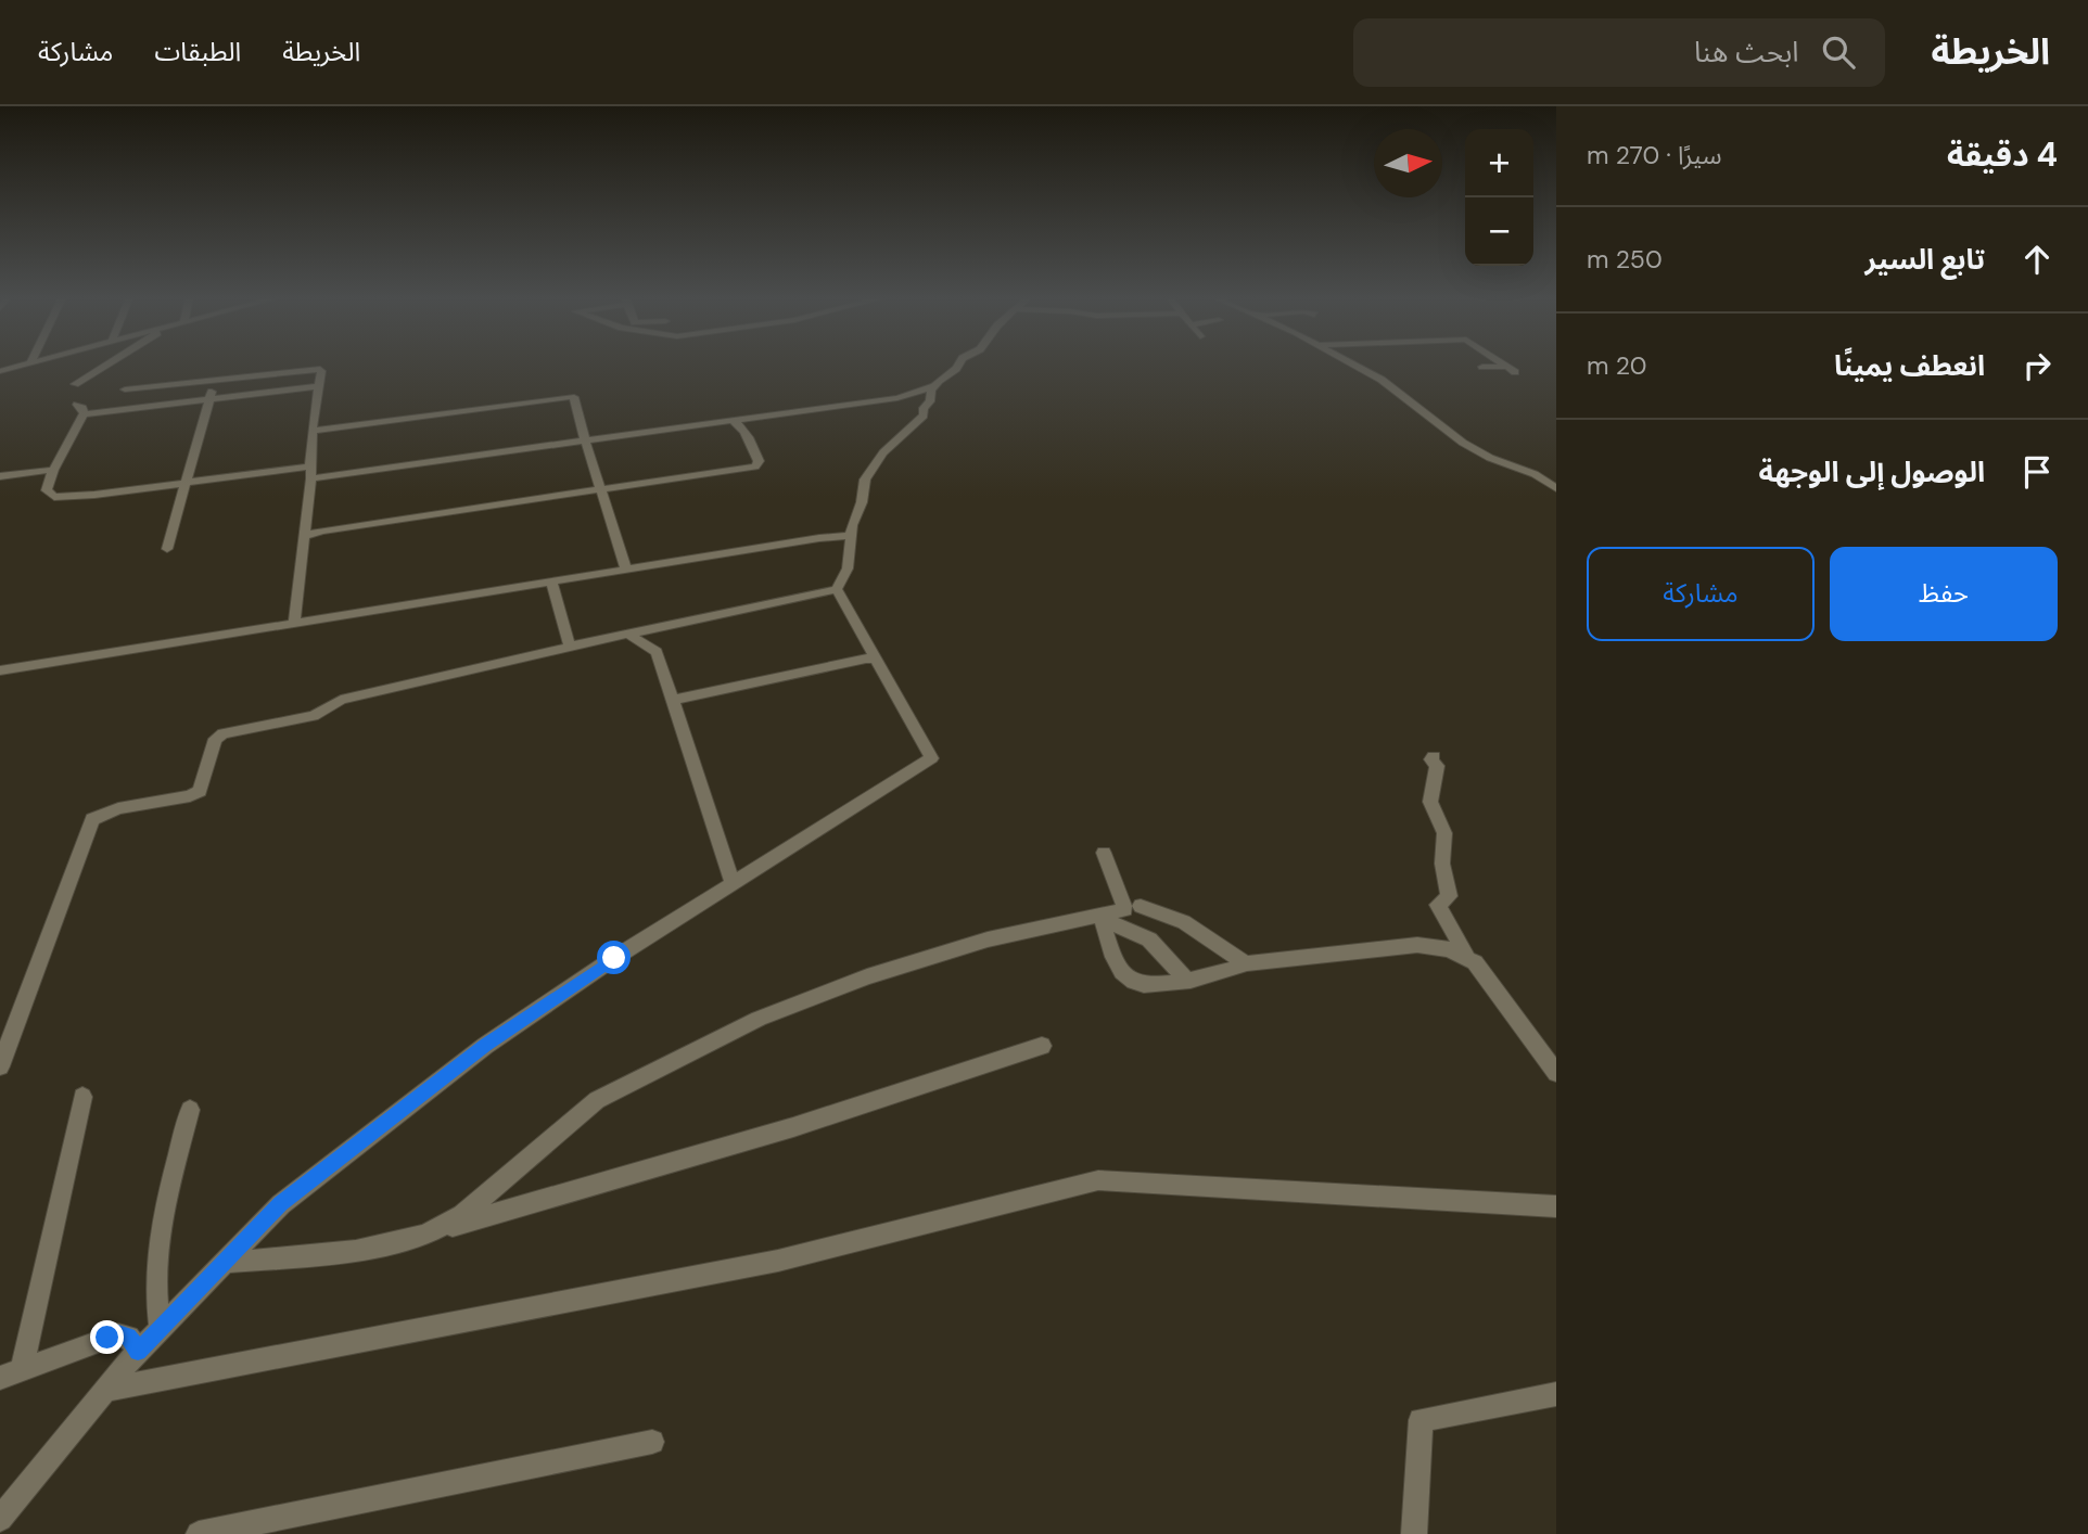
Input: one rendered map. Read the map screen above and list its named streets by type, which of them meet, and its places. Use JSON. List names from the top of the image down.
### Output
{
  "north": "right",
  "page": {
    "header": "الخريطة",
    "search": "ابحث هنا",
    "nav": ["الخريطة", "الطبقات", "مشاركة"],
    "heading": ["4 دقيقة", "سيرًا · 270 m"],
    "map_buttons": ["+", "−"],
    "list": [
      ["تابع السير", "250 m"],
      ["انعطف يمينًا", "20 m"],
      "الوصول إلى الوجهة"
    ],
    "buttons": ["حفظ", "مشاركة"]
  }
}
